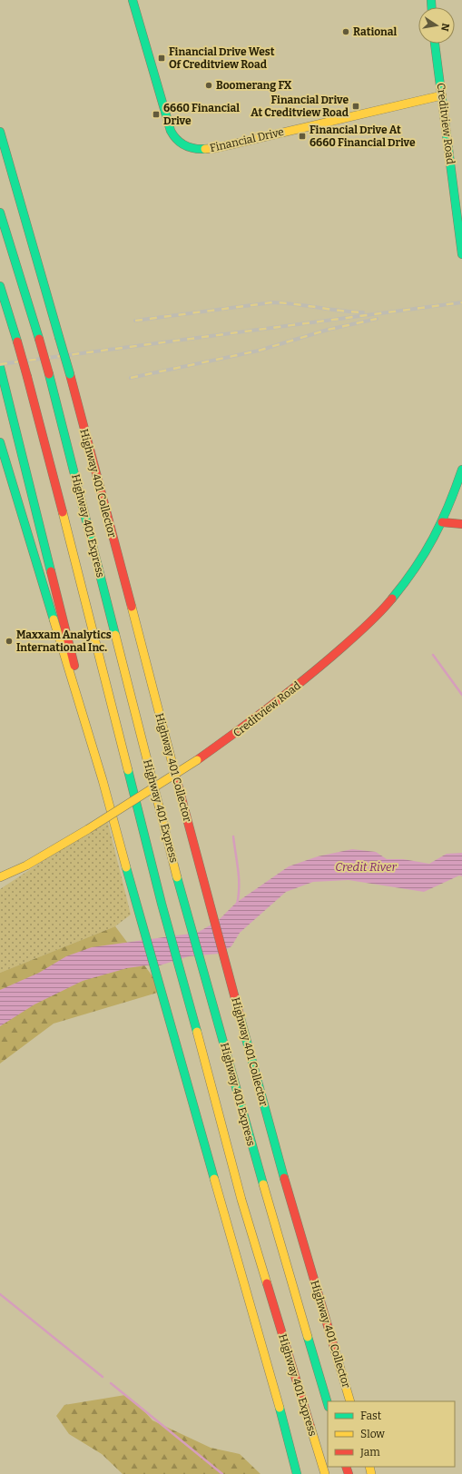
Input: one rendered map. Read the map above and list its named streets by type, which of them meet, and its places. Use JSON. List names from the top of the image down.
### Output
{
  "streets": {
    "main road": [
      "Creditview Road",
      "Financial Drive",
      "Highway 401 Collector",
      "Highway 401 Express"
    ]
  },
  "crossings": [
    ["Creditview Road", "Financial Drive"]
  ],
  "water": ["Credit River"],
  "places": {
    "other": ["Rational", "Boomerang FX", "Maxxam Analytics International Inc."],
    "transit": [
      "Financial Drive West Of Creditview Road",
      "Financial Drive At Creditview Road",
      "6660 Financial Drive",
      "Financial Drive At 6660 Financial Drive"
    ]
  },
  "legend": ["Fast", "Slow", "Jam"],
  "north": "right"
}
